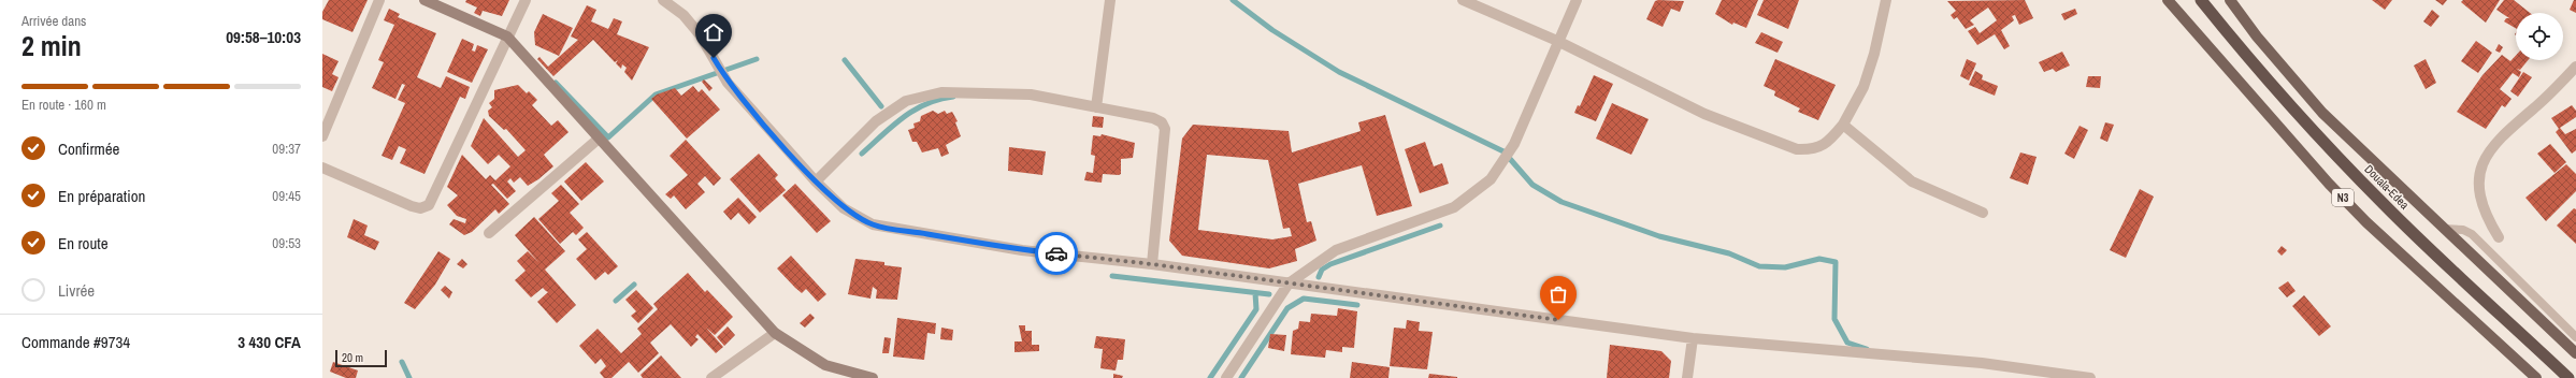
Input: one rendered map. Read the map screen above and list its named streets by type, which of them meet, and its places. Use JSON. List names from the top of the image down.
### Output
{
  "streets": {
    "highway": ["Douala-Edea", "N3"]
  },
  "scale_bar": "20 m",
  "page": {
    "heading": ["2 min", "Arrivée dans", "09:58–10:03"],
    "panel": ["Commande #9734", "3 430 CFA"],
    "bar": "En route · 160 m",
    "list": [
      ["Confirmée", "09:37"],
      ["En préparation", "09:45"],
      ["En route", "09:53"],
      "Livrée"
    ],
    "scale": "20 m"
  }
}
